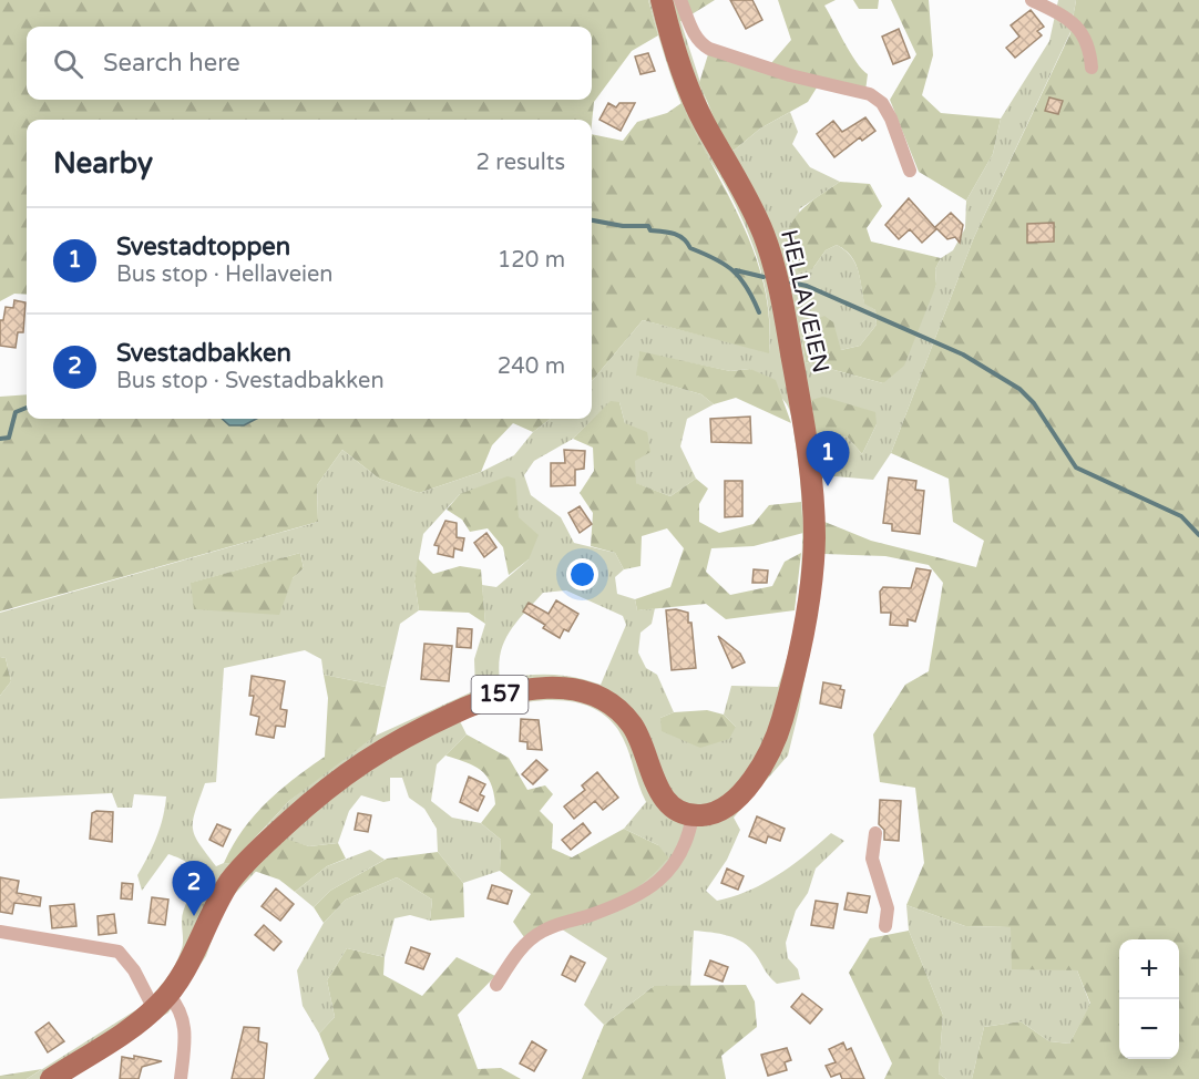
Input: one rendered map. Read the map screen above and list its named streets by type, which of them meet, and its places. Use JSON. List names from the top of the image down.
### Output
{
  "streets": {
    "main road": ["HELLAVEIEN", "157"]
  },
  "crossings": [
    ["HELLAVEIEN", "157"]
  ],
  "page": {
    "search": "Search here",
    "heading": ["Nearby", "2 results"],
    "list": [
      {
        "mark": "1",
        "name": "Svestadtoppen",
        "note": "Bus stop · Hellaveien",
        "value": "120 m"
      },
      {
        "mark": "2",
        "name": "Svestadbakken",
        "note": "Bus stop · Svestadbakken",
        "value": "240 m"
      }
    ],
    "pins": ["1", "2"],
    "map_buttons": ["+", "−"]
  }
}
